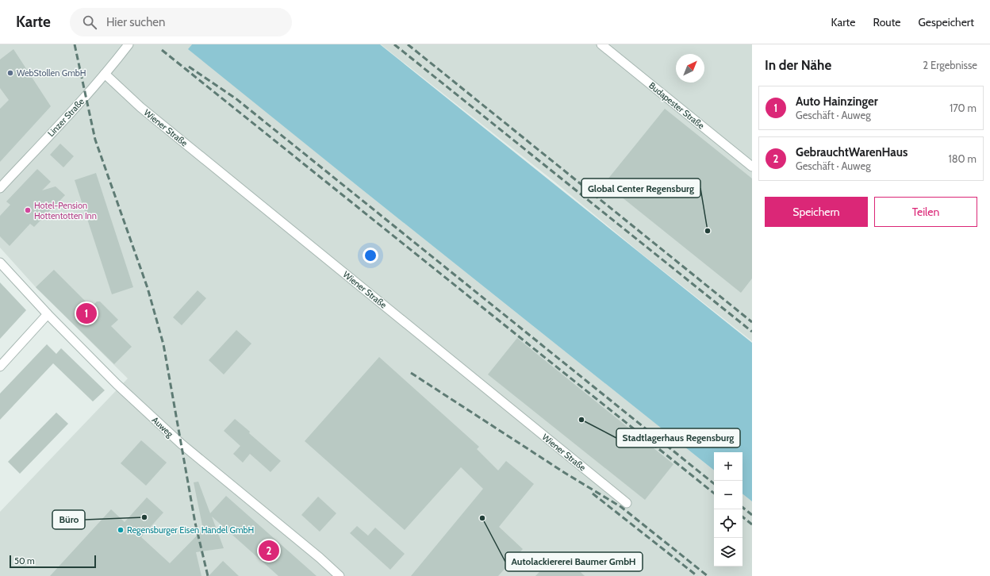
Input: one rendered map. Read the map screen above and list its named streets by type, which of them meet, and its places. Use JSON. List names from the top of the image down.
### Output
{
  "streets": {
    "street": [
      "Budapester Straße",
      "Linzer Straße",
      "Wiener Straße",
      "Auweg"
    ]
  },
  "crossings": [
    ["Linzer Straße", "Wiener Straße"]
  ],
  "places": [
    "WebStollen GmbH",
    "Hotel-Pension Hottentotten Inn",
    "Global Center Regensburg",
    "Stadtlagerhaus Regensburg",
    "Büro",
    "Autolackiererei Baumer GmbH",
    "Regensburger Eisen Handel GmbH"
  ],
  "scale_bar": "50 m",
  "north": "top right",
  "page": {
    "header": "Karte",
    "search": "Hier suchen",
    "nav": ["Karte", "Route", "Gespeichert"],
    "heading": ["In der Nähe", "2 Ergebnisse"],
    "list": [
      {
        "mark": "1",
        "name": "Auto Hainzinger",
        "note": "Geschäft · Auweg",
        "value": "170 m"
      },
      {
        "mark": "2",
        "name": "GebrauchtWarenHaus",
        "note": "Geschäft · Auweg",
        "value": "180 m"
      }
    ],
    "buttons": ["Speichern", "Teilen"],
    "pins": ["1", "2"],
    "map_buttons": ["+", "−"],
    "scale": "50 m"
  }
}
